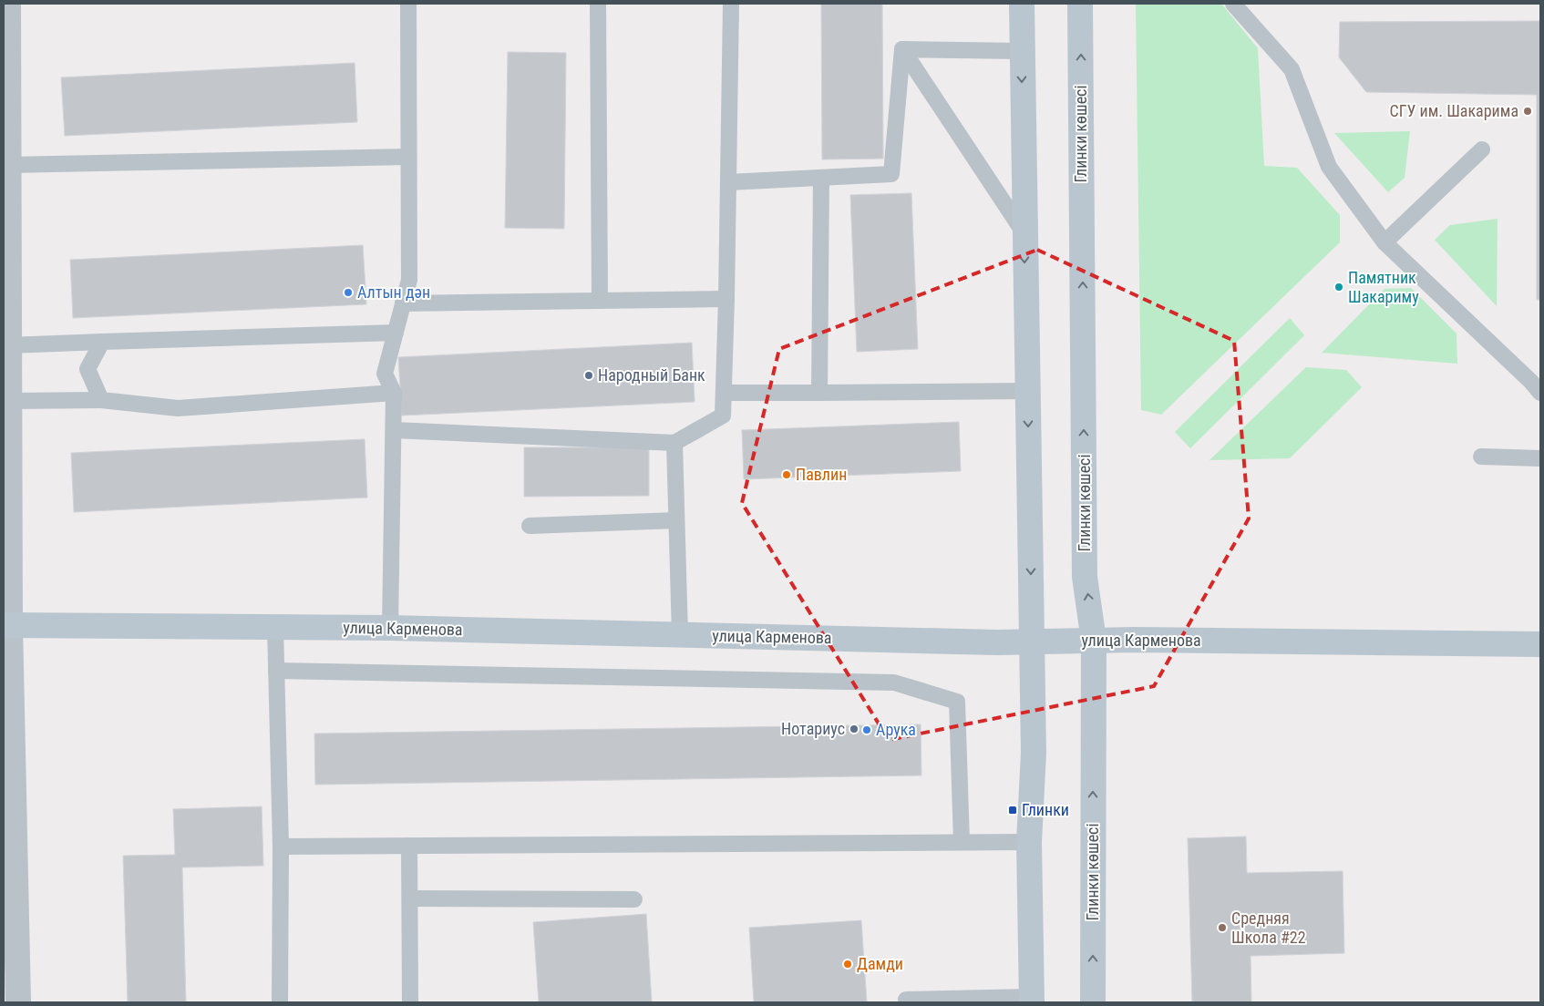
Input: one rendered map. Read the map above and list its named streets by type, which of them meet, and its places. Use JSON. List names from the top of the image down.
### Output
{
  "streets": {
    "main road": ["Глинки көшесі", "улица Карменова"]
  },
  "crossings": [
    ["Глинки көшесі", "улица Карменова"]
  ],
  "places": {
    "other": [
      "СГУ им. Шакарима",
      "Памятник Шакариму",
      "Алтын дән",
      "Народный Банк",
      "Павлин",
      "Нотариус",
      "Арука",
      "Средняя Школа #22",
      "Дамди"
    ],
    "transit": ["Глинки"]
  }
}
